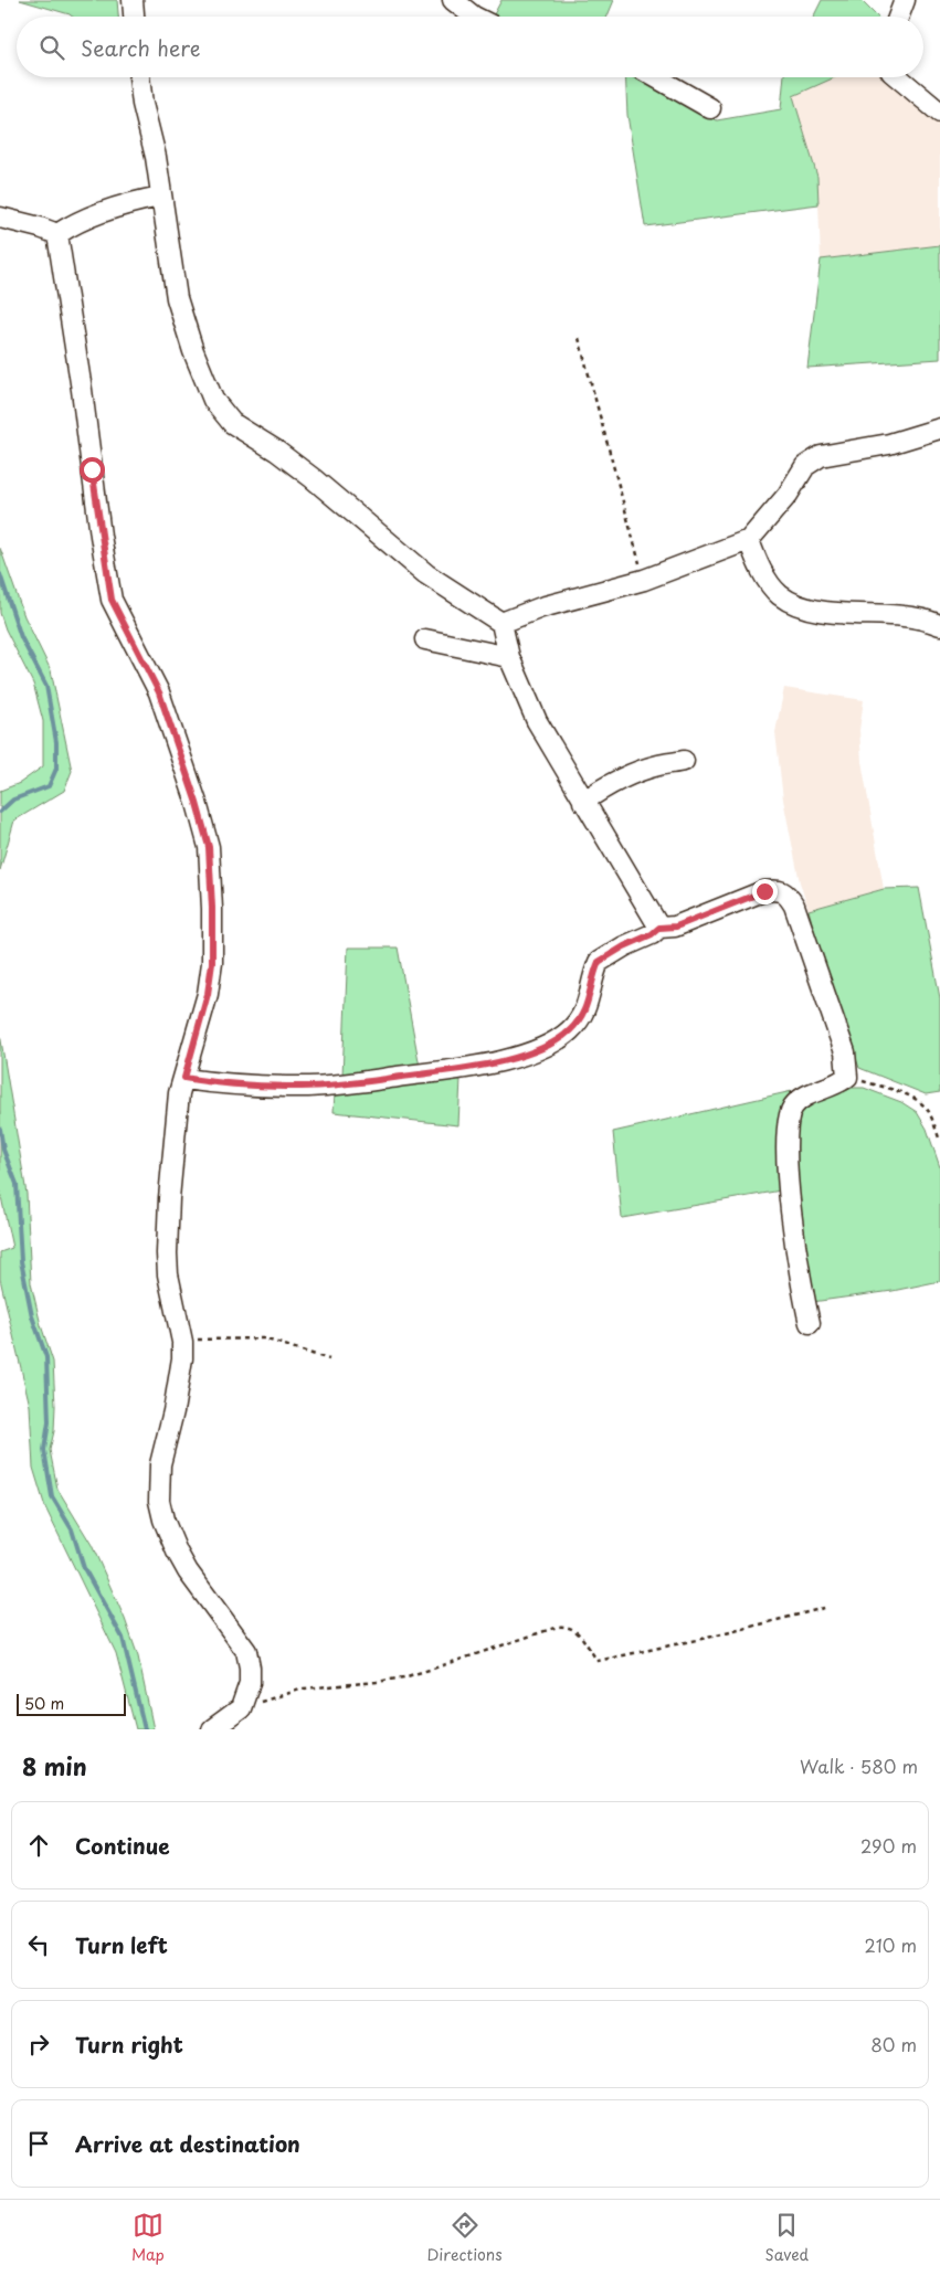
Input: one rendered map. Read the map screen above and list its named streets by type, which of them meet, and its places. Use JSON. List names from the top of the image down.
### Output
{
  "scale_bar": "50 m",
  "page": {
    "search": "Search here",
    "scale": "50 m",
    "heading": ["8 min", "Walk · 580 m"],
    "list": [
      ["Continue", "290 m"],
      ["Turn left", "210 m"],
      ["Turn right", "80 m"],
      "Arrive at destination"
    ],
    "nav": ["Map", "Directions", "Saved"]
  }
}
